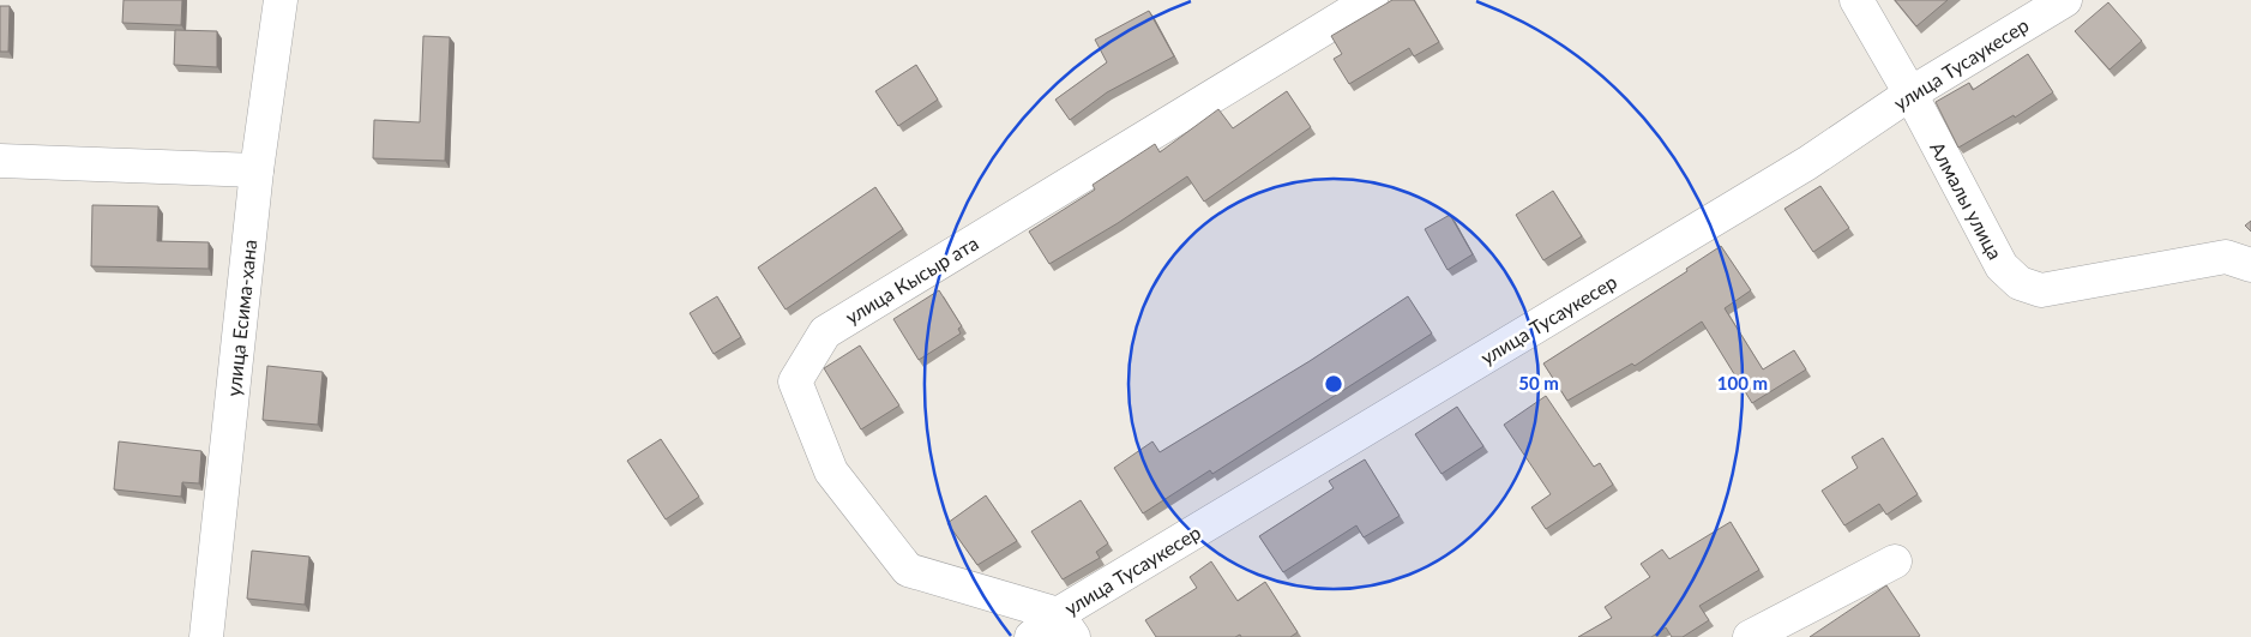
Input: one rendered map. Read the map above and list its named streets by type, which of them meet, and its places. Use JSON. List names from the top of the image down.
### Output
{
  "streets": {
    "street": [
      "улица Тусаукесер",
      "Алмалы улица",
      "улица Кысыр ата",
      "улица Есима-хана"
    ]
  },
  "crossings": [
    ["улица Тусаукесер", "Алмалы улица"],
    ["улица Тусаукесер", "улица Кысыр ата"]
  ],
  "rings": ["50 m", "100 m"]
}
